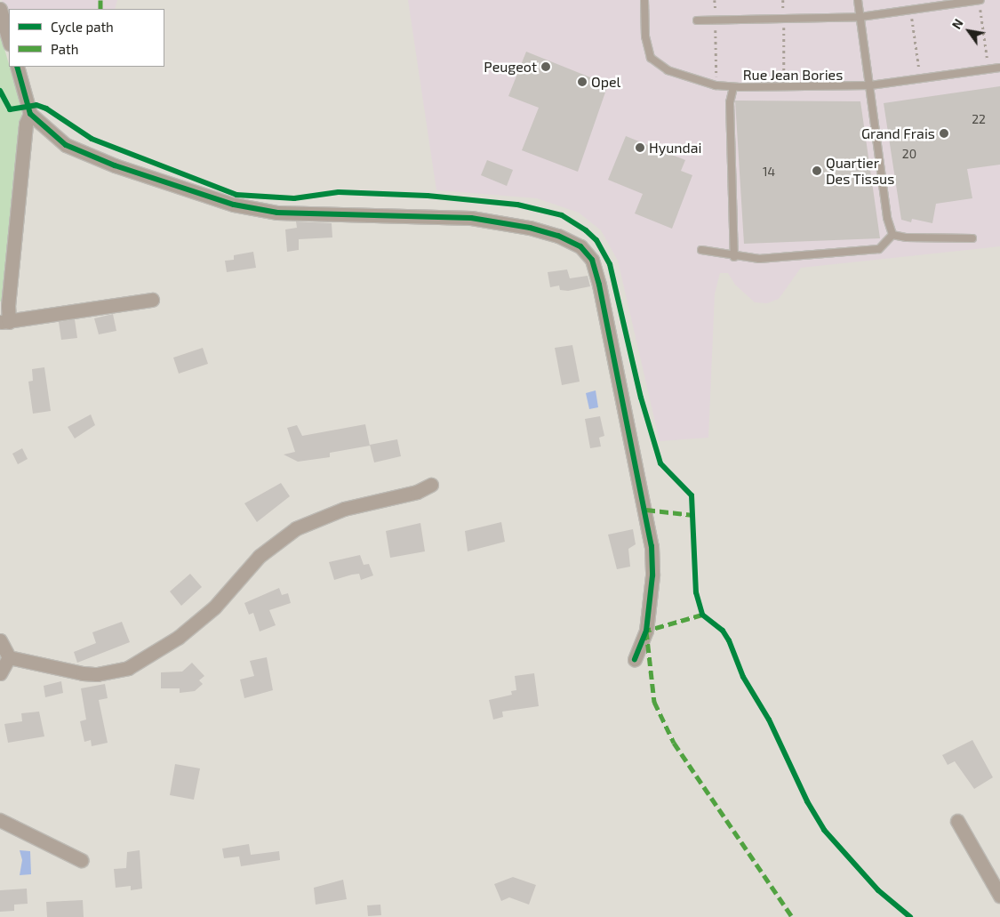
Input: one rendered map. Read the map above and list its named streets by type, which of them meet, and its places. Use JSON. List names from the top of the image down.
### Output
{
  "streets": {
    "lane": ["Rue Jean Bories"]
  },
  "places": [
    "Peugeot",
    "Opel",
    "Grand Frais",
    "Hyundai",
    "Quartier Des Tissus"
  ],
  "house_numbers": ["22", "20", "14"],
  "legend": ["Cycle path", "Path"],
  "north": "top left"
}
